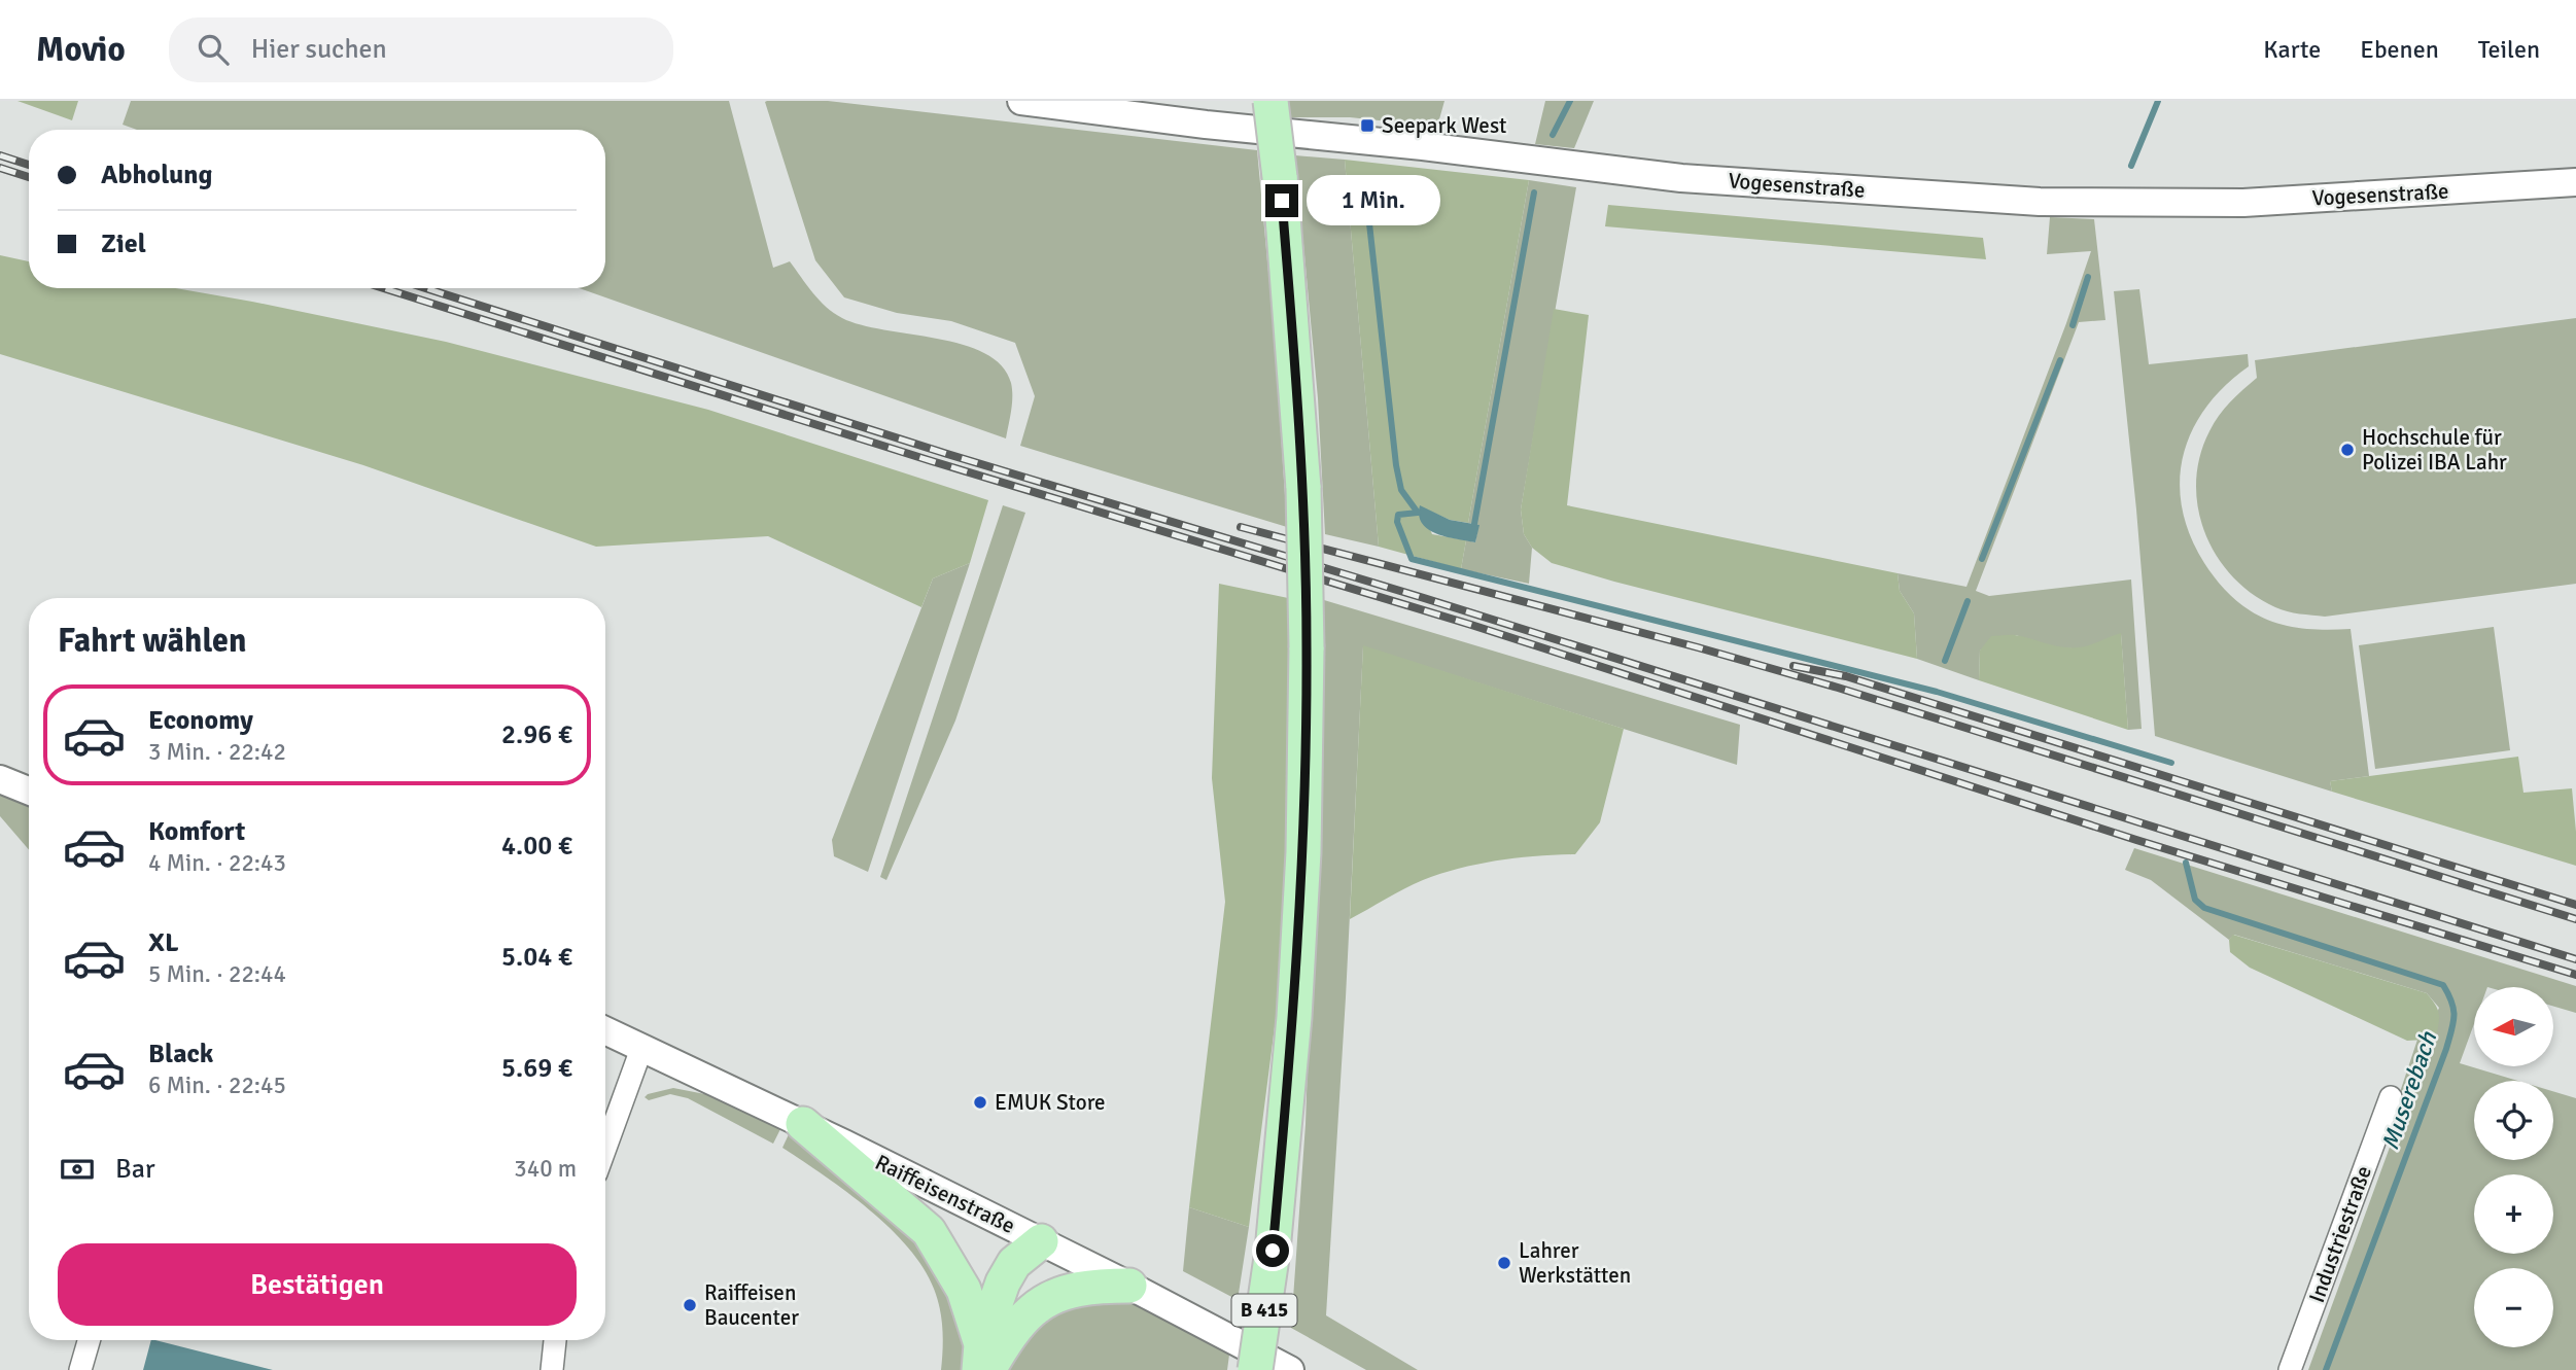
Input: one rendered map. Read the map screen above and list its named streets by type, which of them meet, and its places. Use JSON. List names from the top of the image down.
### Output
{
  "streets": {
    "main road": ["B 415"],
    "street": ["Vogesenstraße", "Raiffeisenstraße", "Industriestraße"]
  },
  "water": ["Muserebach"],
  "places": {
    "transit": ["Seepark West"],
    "other": [
      "Hochschule für Polizei IBA Lahr",
      "EMUK Store",
      "Lahrer Werkstätten",
      "Raiffeisen Baucenter"
    ]
  },
  "north": "left",
  "page": {
    "header": "Movio",
    "search": "Hier suchen",
    "nav": ["Karte", "Ebenen", "Teilen"],
    "banner": ["Abholung", "Ziel"],
    "bubble": "1 Min.",
    "heading": "Fahrt wählen",
    "list": [
      {
        "name": "Economy",
        "note": "3 Min. · 22:42",
        "value": "2.96 €"
      },
      {
        "name": "Komfort",
        "note": "4 Min. · 22:43",
        "value": "4.00 €"
      },
      {
        "name": "XL",
        "note": "5 Min. · 22:44",
        "value": "5.04 €"
      },
      {
        "name": "Black",
        "note": "6 Min. · 22:45",
        "value": "5.69 €"
      }
    ],
    "map_buttons": ["+", "−"],
    "pay": ["Bar", "340 m"],
    "buttons": "Bestätigen"
  }
}
